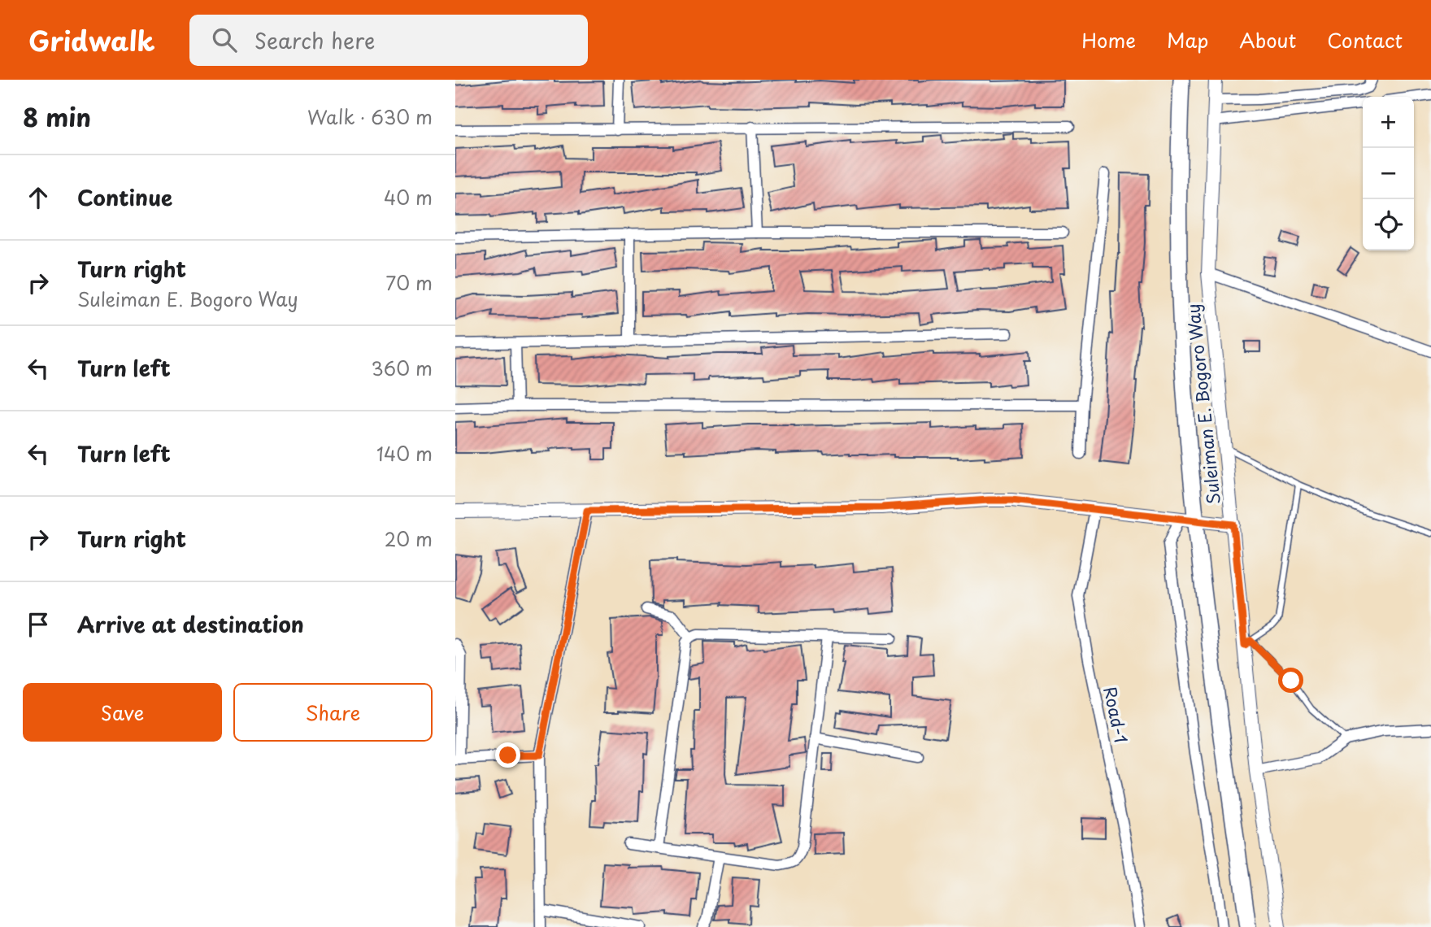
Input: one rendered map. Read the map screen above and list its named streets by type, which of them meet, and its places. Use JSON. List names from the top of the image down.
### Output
{
  "streets": {
    "main road": ["Suleiman E. Bogoro Way"],
    "street": ["Road-1"]
  },
  "page": {
    "header": "Gridwalk",
    "search": "Search here",
    "nav": [
      "Home",
      "Map",
      "About",
      "Contact"
    ],
    "heading": ["8 min", "Walk · 630 m"],
    "map_buttons": ["+", "−"],
    "list": [
      ["Continue", "40 m"],
      ["Turn right", "Suleiman E. Bogoro Way", "70 m"],
      ["Turn left", "360 m"],
      ["Turn left", "140 m"],
      ["Turn right", "20 m"],
      "Arrive at destination"
    ],
    "buttons": ["Save", "Share"]
  }
}
